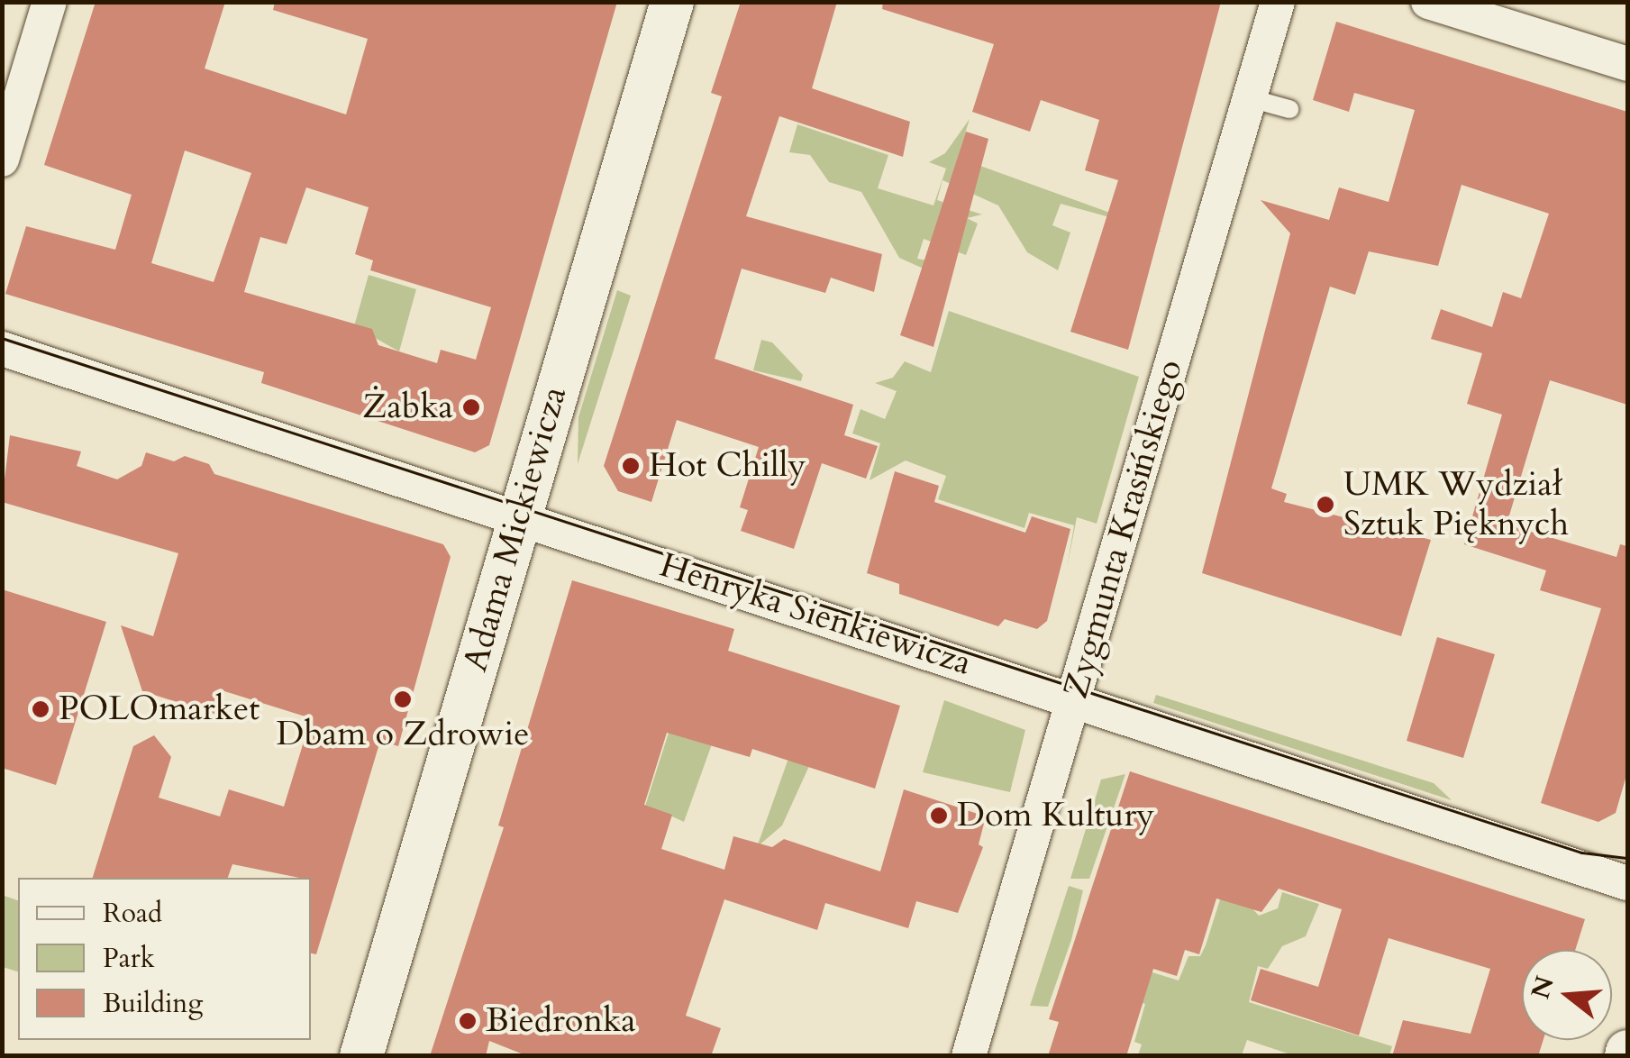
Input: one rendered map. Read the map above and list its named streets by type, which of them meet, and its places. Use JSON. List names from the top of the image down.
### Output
{
  "streets": {
    "street": ["Adama Mickiewicza", "Zygmunta Krasińskiego", "Henryka Sienkiewicza"]
  },
  "crossings": [
    ["Adama Mickiewicza", "Henryka Sienkiewicza"],
    ["Zygmunta Krasińskiego", "Henryka Sienkiewicza"]
  ],
  "places": [
    "Żabka",
    "Hot Chilly",
    "UMK Wydział Sztuk Pięknych",
    "Dbam o Zdrowie",
    "POLOmarket",
    "Dom Kultury",
    "Biedronka"
  ],
  "legend": ["Road", "Park", "Building"],
  "north": "left"
}
